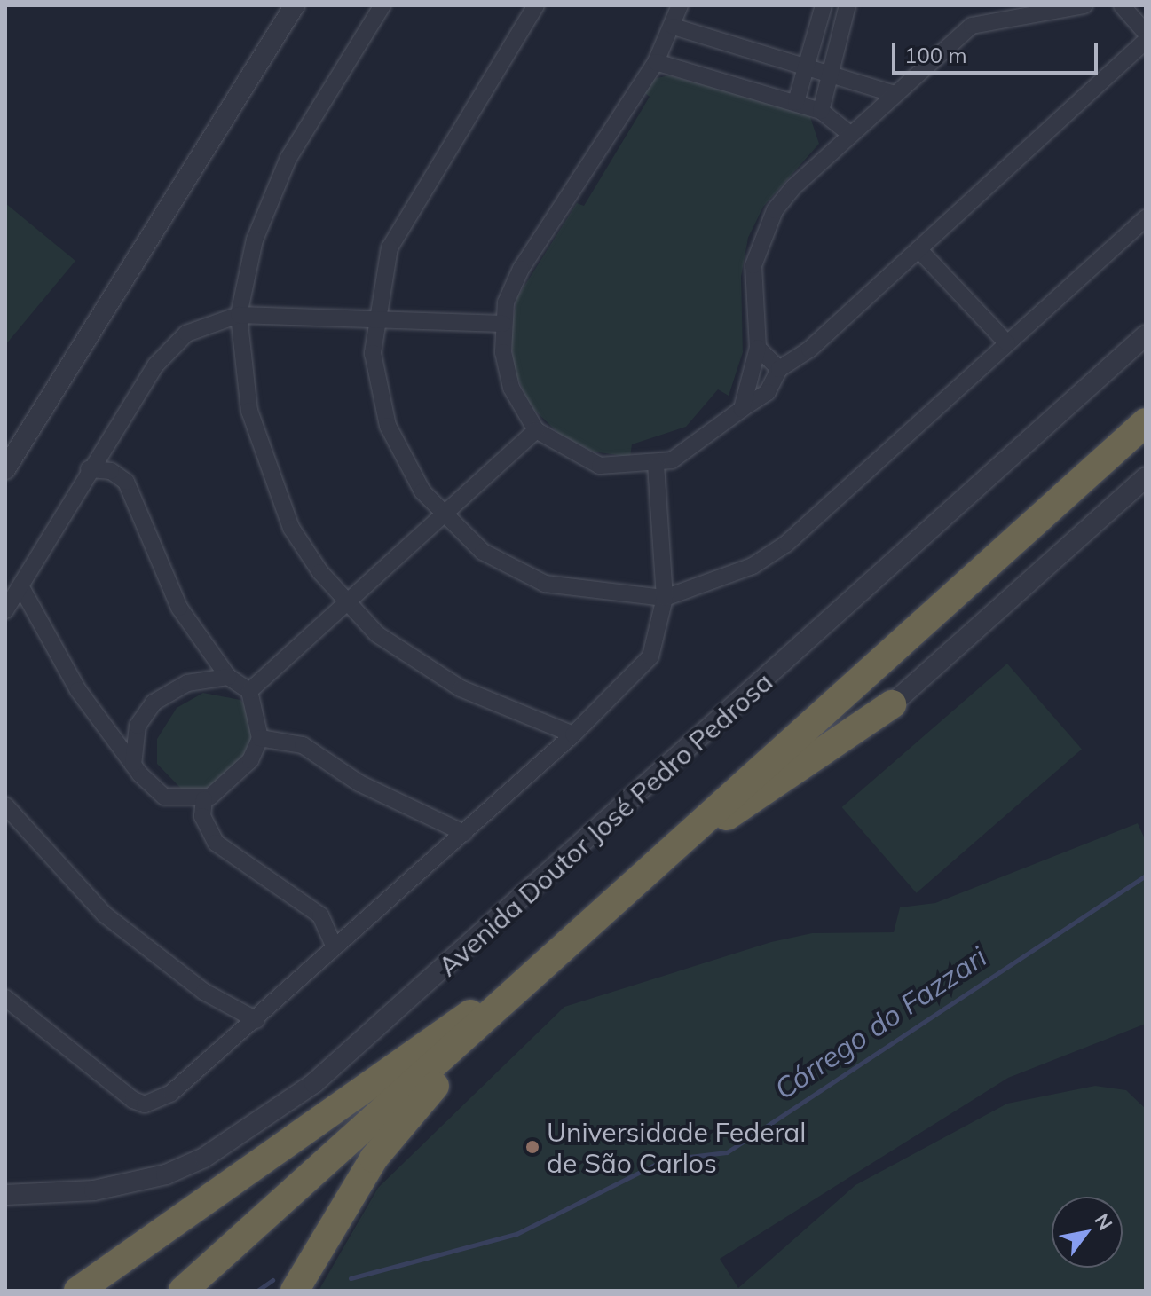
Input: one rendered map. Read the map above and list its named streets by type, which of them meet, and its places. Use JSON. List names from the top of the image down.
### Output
{
  "streets": {
    "street": ["Avenida Doutor José Pedro Pedrosa"]
  },
  "water": ["Córrego do Fazzari"],
  "places": ["Universidade Federal de São Carlos"],
  "scale_bar": "100 m",
  "north": "top right"
}
